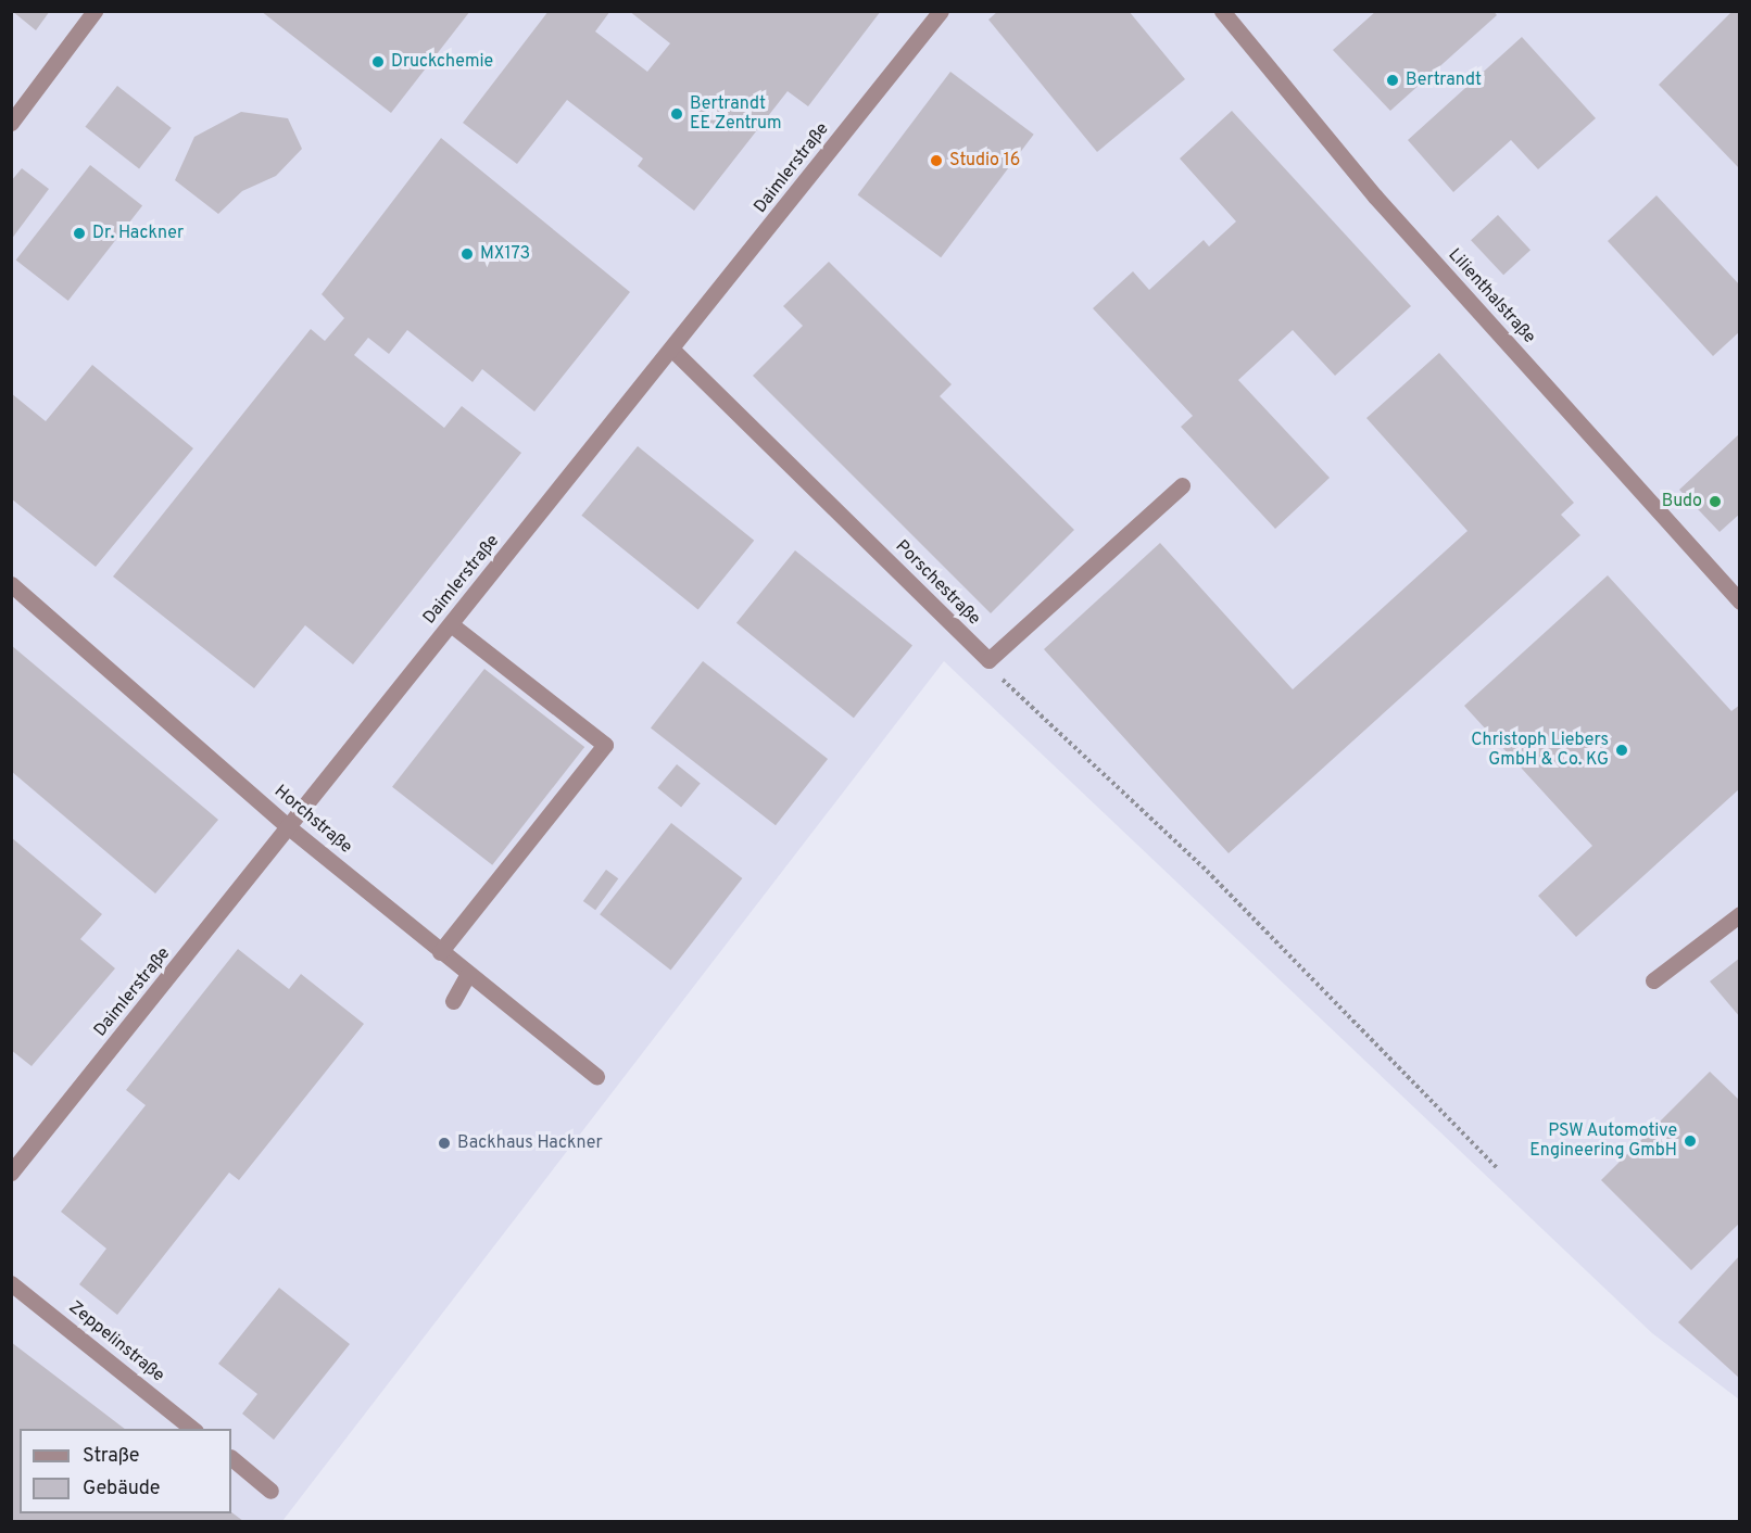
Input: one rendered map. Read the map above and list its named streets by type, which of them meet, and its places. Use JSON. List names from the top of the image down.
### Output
{
  "streets": {
    "street": [
      "Daimlerstraße",
      "Lilienthalstraße",
      "Porschestraße",
      "Horchstraße",
      "Zeppelinstraße"
    ]
  },
  "crossings": [
    ["Daimlerstraße", "Porschestraße"],
    ["Daimlerstraße", "Horchstraße"]
  ],
  "places": [
    "Druckchemie",
    "Bertrandt",
    "Bertrandt EE Zentrum",
    "Studio 16",
    "Dr. Hackner",
    "MX173",
    "Budo",
    "Christoph Liebers GmbH & Co. KG",
    "PSW Automotive Engineering GmbH",
    "Backhaus Hackner"
  ],
  "legend": ["Straße", "Gebäude"]
}
